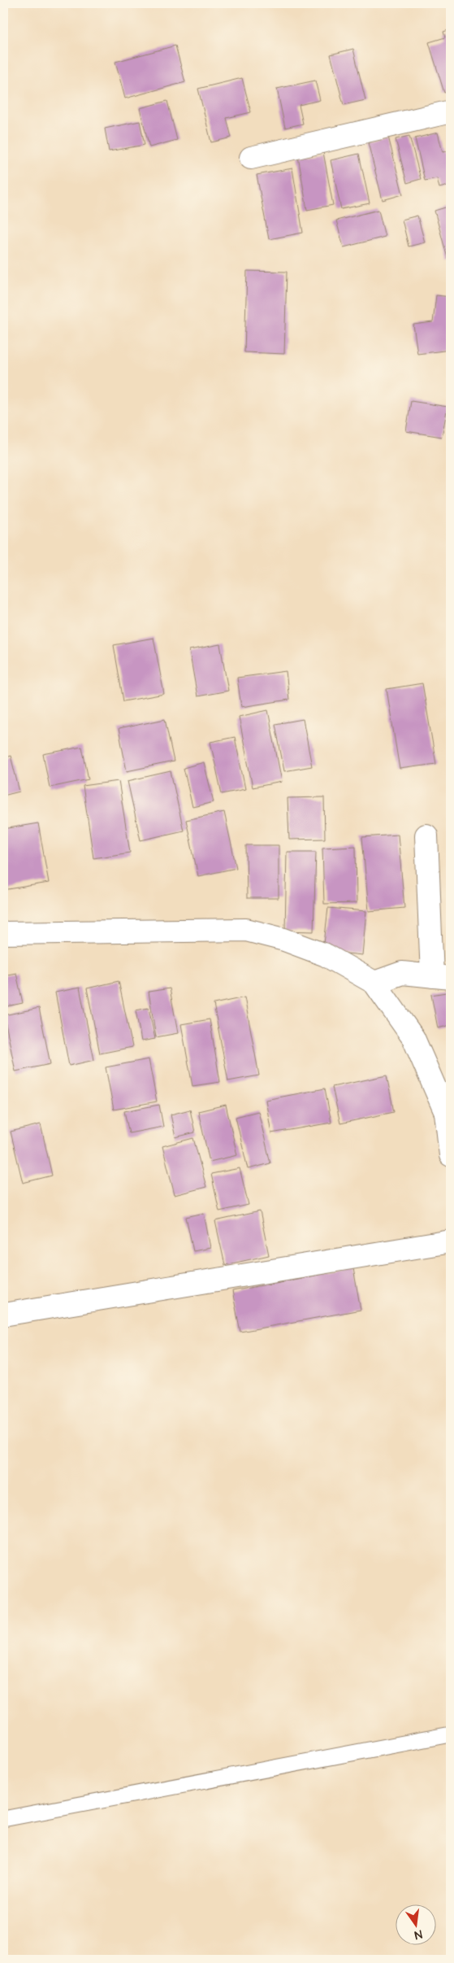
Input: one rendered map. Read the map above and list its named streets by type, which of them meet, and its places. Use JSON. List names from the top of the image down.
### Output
{
  "north": "bottom"
}
